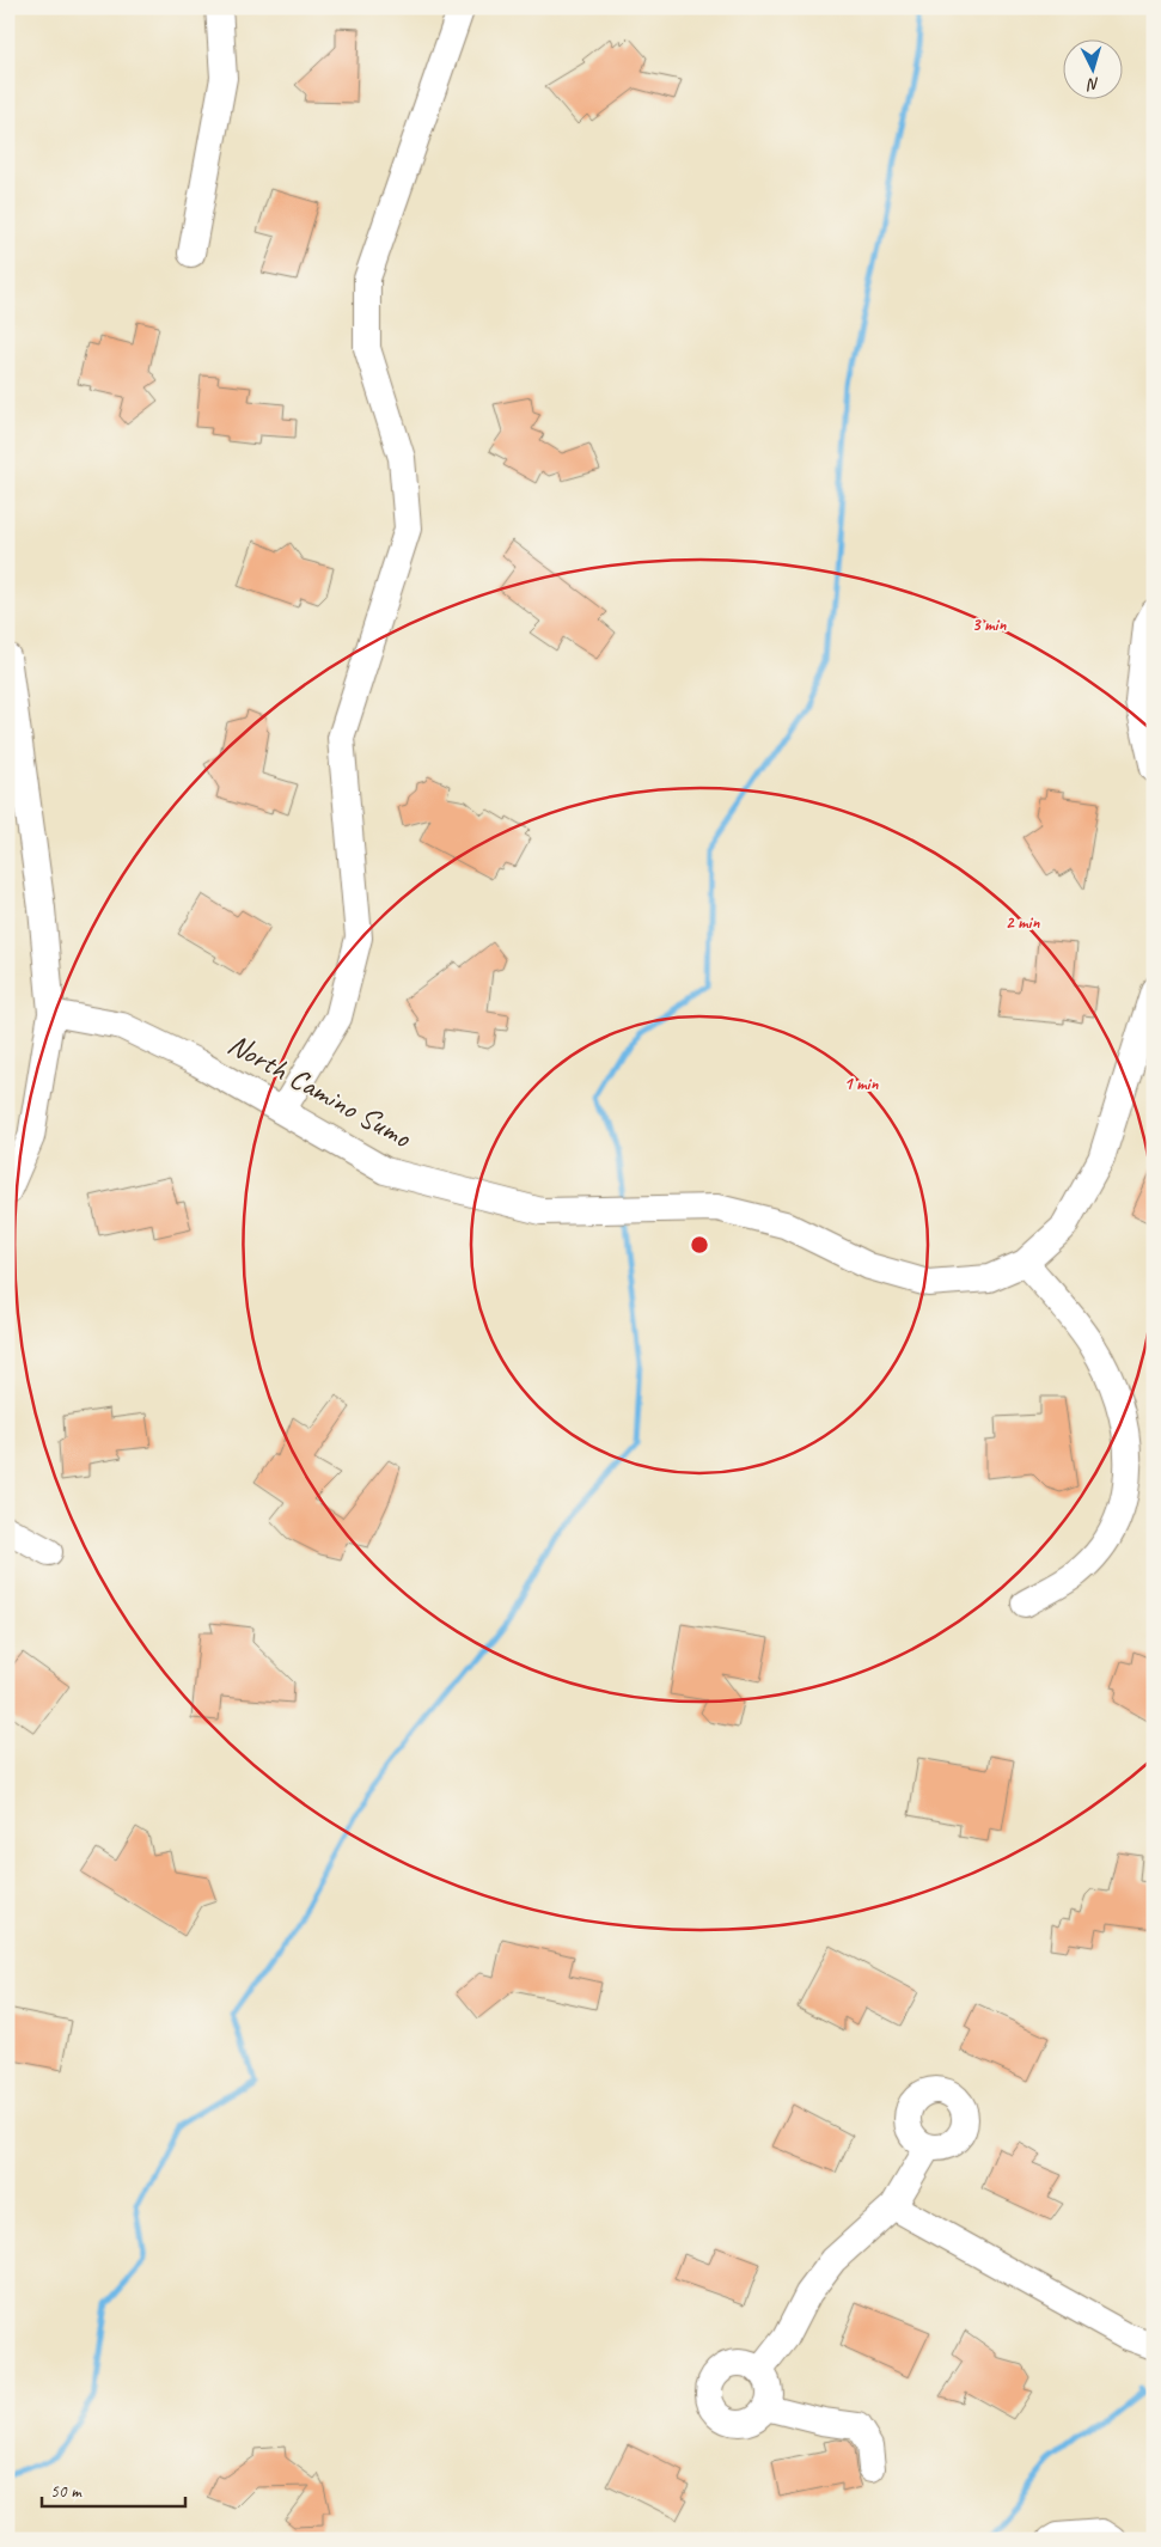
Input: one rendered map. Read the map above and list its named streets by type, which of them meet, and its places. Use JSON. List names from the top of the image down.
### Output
{
  "streets": {
    "street": ["North Camino Sumo"]
  },
  "scale_bar": "50 m",
  "north": "bottom",
  "rings": ["3 min", "2 min", "1 min"]
}
